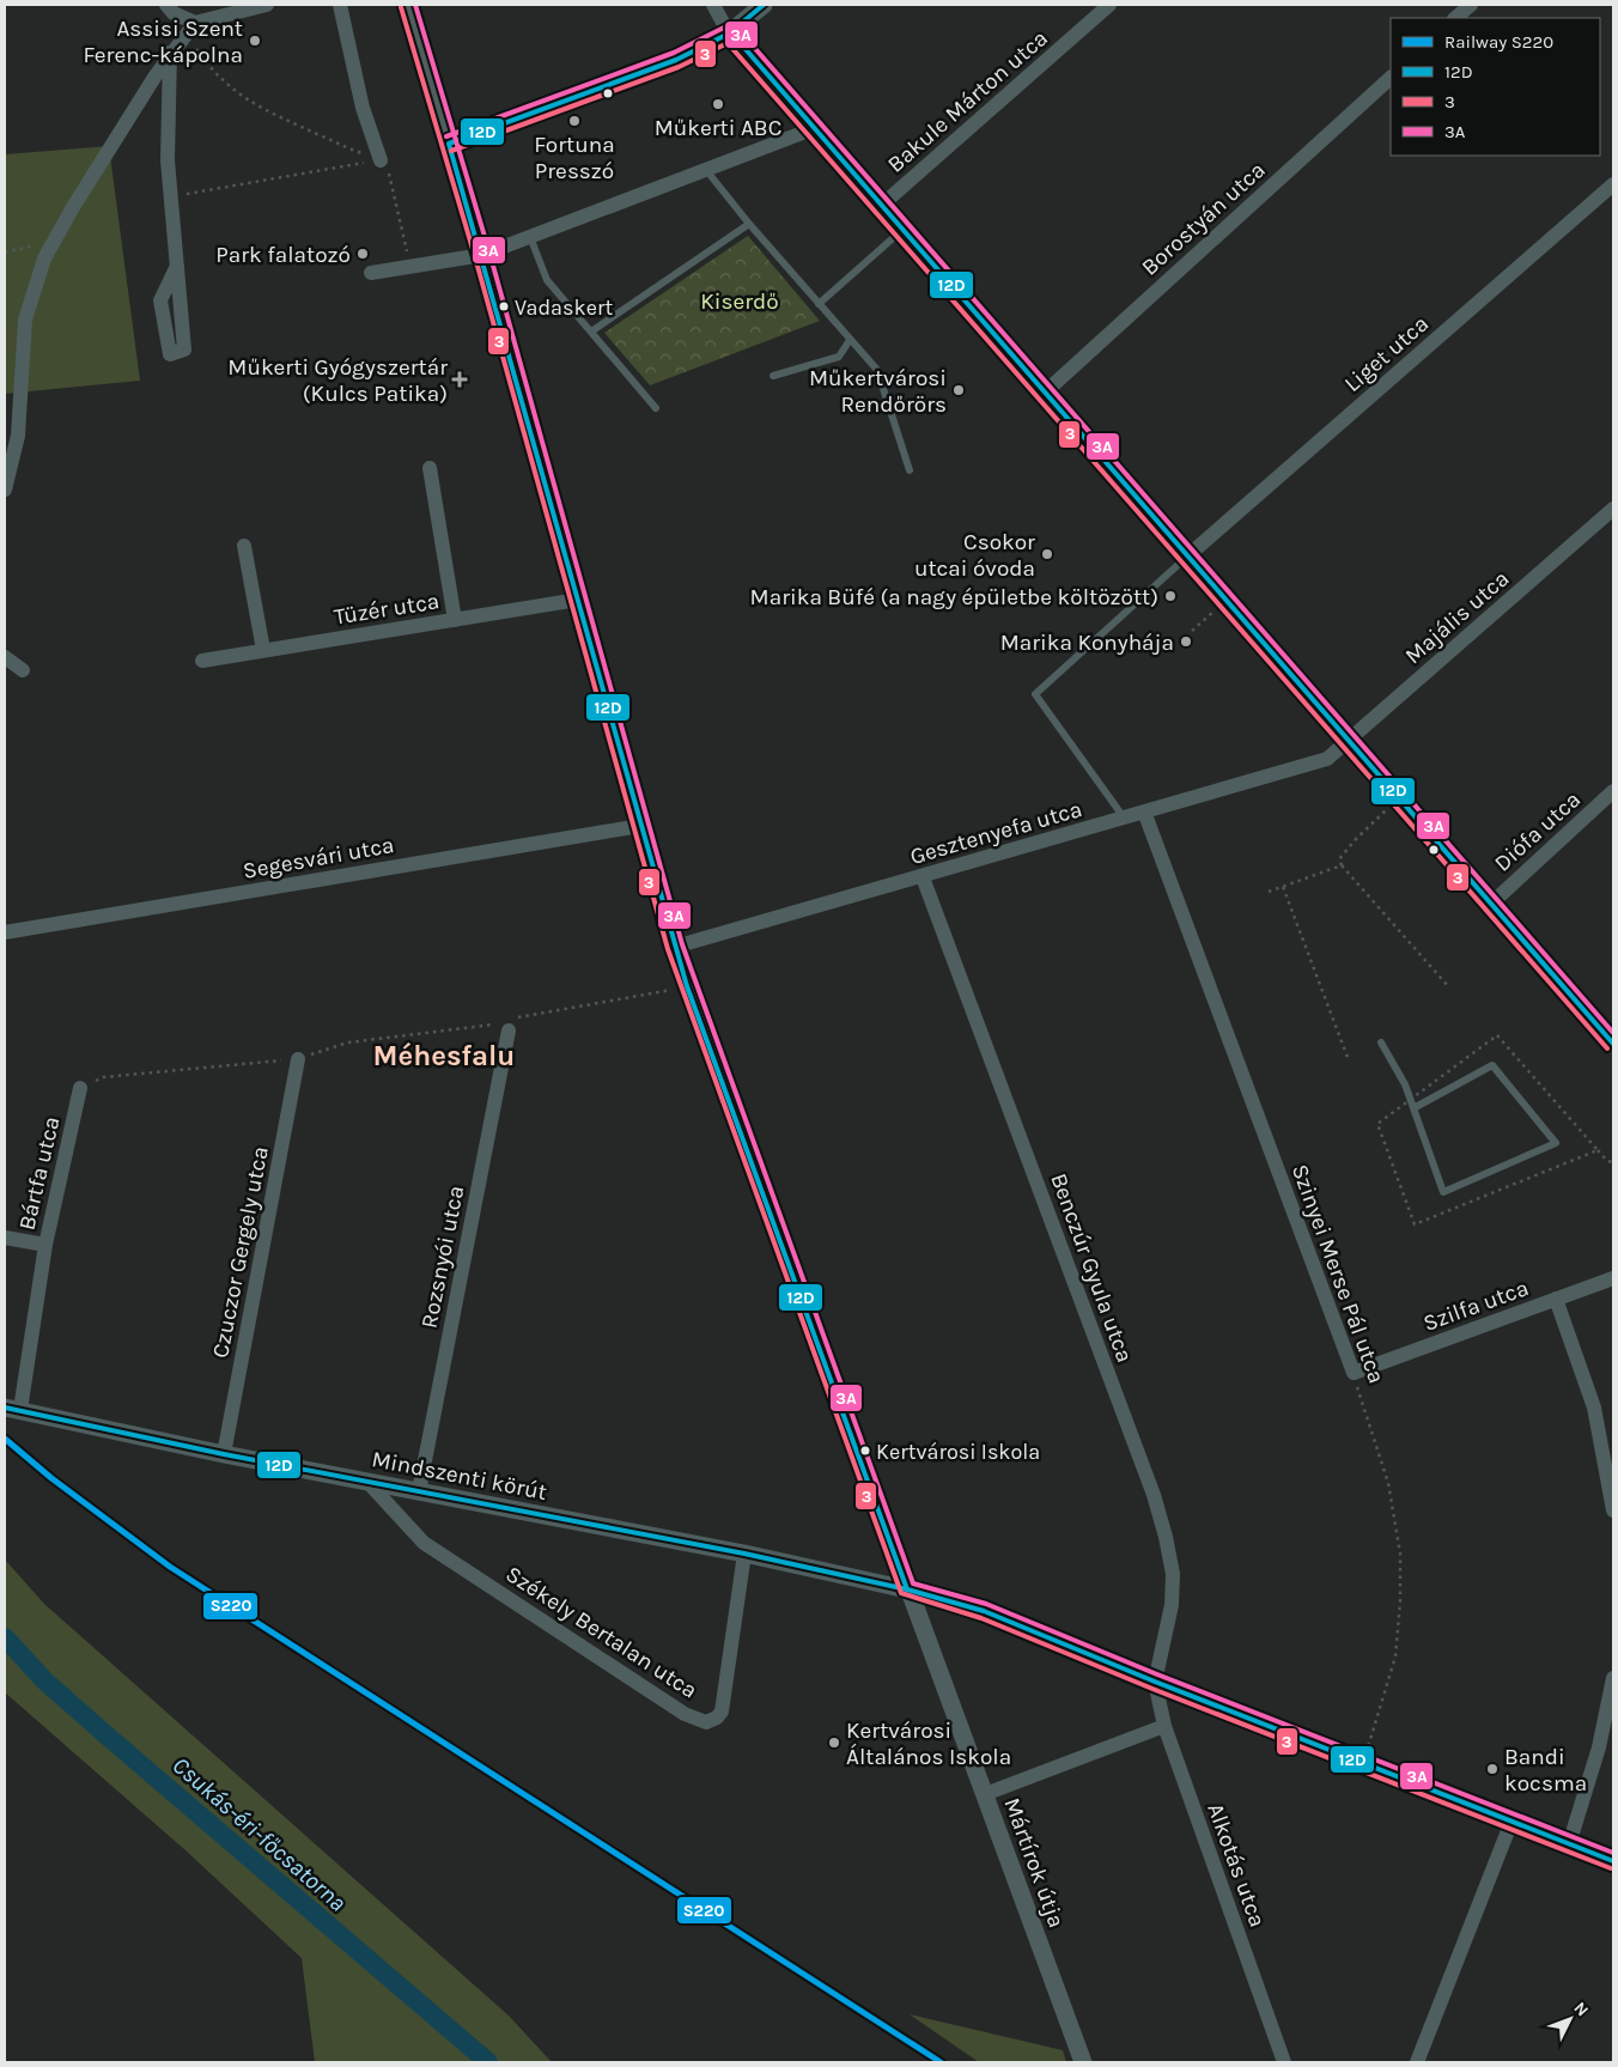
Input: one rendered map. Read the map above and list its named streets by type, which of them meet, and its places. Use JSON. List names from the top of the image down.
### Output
{
  "streets": {
    "street": [
      "Bakule Márton utca",
      "Borostyán utca",
      "Liget utca",
      "Tüzér utca",
      "Majális utca",
      "Diófa utca",
      "Gesztenyefa utca",
      "Segesvári utca",
      "Bártfa utca",
      "Czuczor Gergely utca",
      "Rozsnyói utca",
      "Benczúr Gyula utca",
      "Szinyei Merse Pál utca",
      "Szilfa utca",
      "Mindszenti körút",
      "Székely Bertalan utca",
      "Mártírok útja",
      "Alkotás utca"
    ]
  },
  "crossings": [
    ["Tüzér utca", "Mártírok útja"],
    ["Majális utca", "Gesztenyefa utca"],
    ["Gesztenyefa utca", "Benczúr Gyula utca"],
    ["Gesztenyefa utca", "Szinyei Merse Pál utca"],
    ["Gesztenyefa utca", "Mártírok útja"],
    ["Segesvári utca", "Mártírok útja"],
    ["Bártfa utca", "Mindszenti körút"],
    ["Czuczor Gergely utca", "Mindszenti körút"],
    ["Rozsnyói utca", "Mindszenti körút"],
    ["Benczúr Gyula utca", "Mindszenti körút"],
    ["Benczúr Gyula utca", "Alkotás utca"],
    ["Szinyei Merse Pál utca", "Szilfa utca"],
    ["Szinyei Merse Pál utca", "Mindszenti körút"],
    ["Mindszenti körút", "Székely Bertalan utca"],
    ["Mindszenti körút", "Mártírok útja"],
    ["Mindszenti körút", "Alkotás utca"]
  ],
  "districts": ["Méhesfalu"],
  "water": ["Csukás-éri-főcsatorna"],
  "parks": ["Kiserdő"],
  "places": {
    "other": [
      "Assisi Szent Ferenc-kápolna",
      "Műkerti ABC",
      "Fortuna Presszó",
      "Park falatozó",
      "Vadaskert",
      "Műkertvárosi Rendőrörs",
      "Csokor utcai óvoda",
      "Marika Büfé (a nagy épületbe költözött)",
      "Marika Konyhája",
      "Kertvárosi Iskola",
      "Kertvárosi Általános Iskola",
      "Bandi kocsma"
    ],
    "health": ["Műkerti Gyógyszertár (Kulcs Patika)"]
  },
  "lines": [
    "transit line 12D",
    "transit line 3A",
    "transit line 3",
    "rail line S220"
  ],
  "legend": [
    "Railway S220",
    "12D",
    "3",
    "3A"
  ],
  "north": "top right"
}
